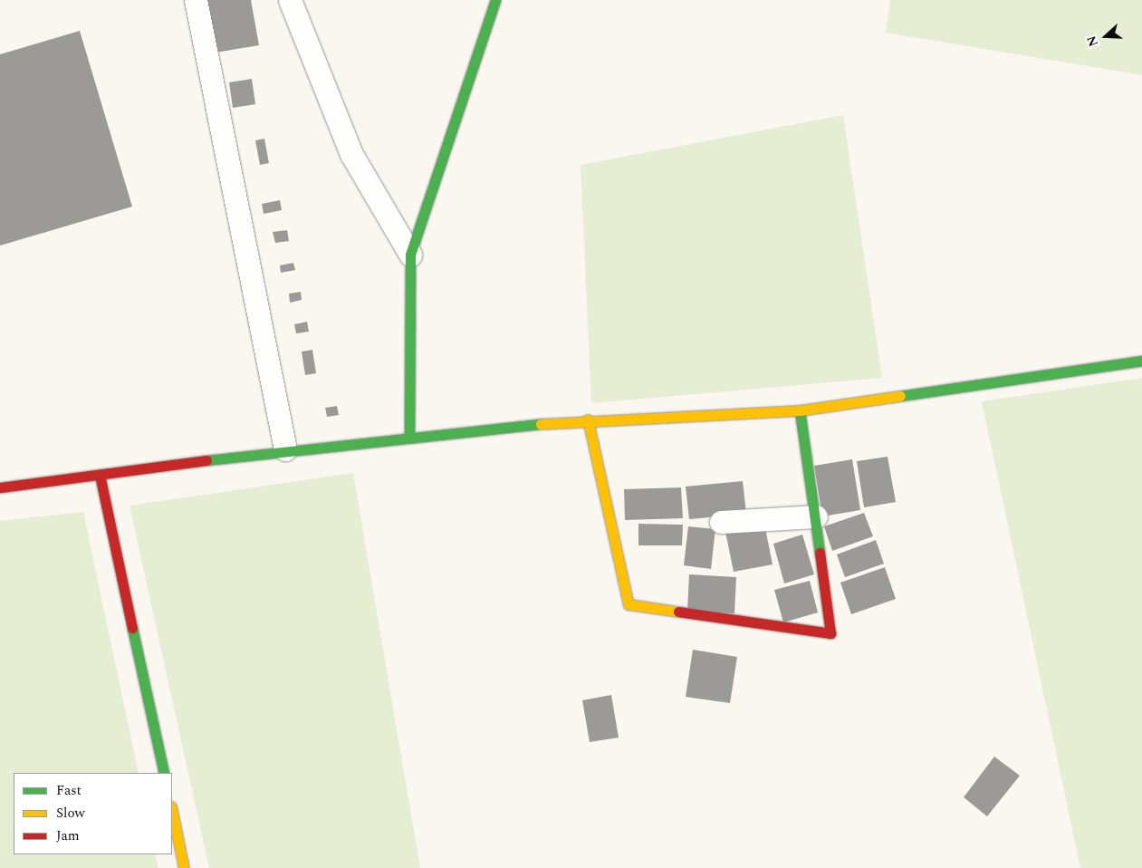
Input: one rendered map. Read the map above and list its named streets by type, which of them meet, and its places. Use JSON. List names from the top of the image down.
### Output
{
  "legend": ["Fast", "Slow", "Jam"],
  "north": "left"
}
